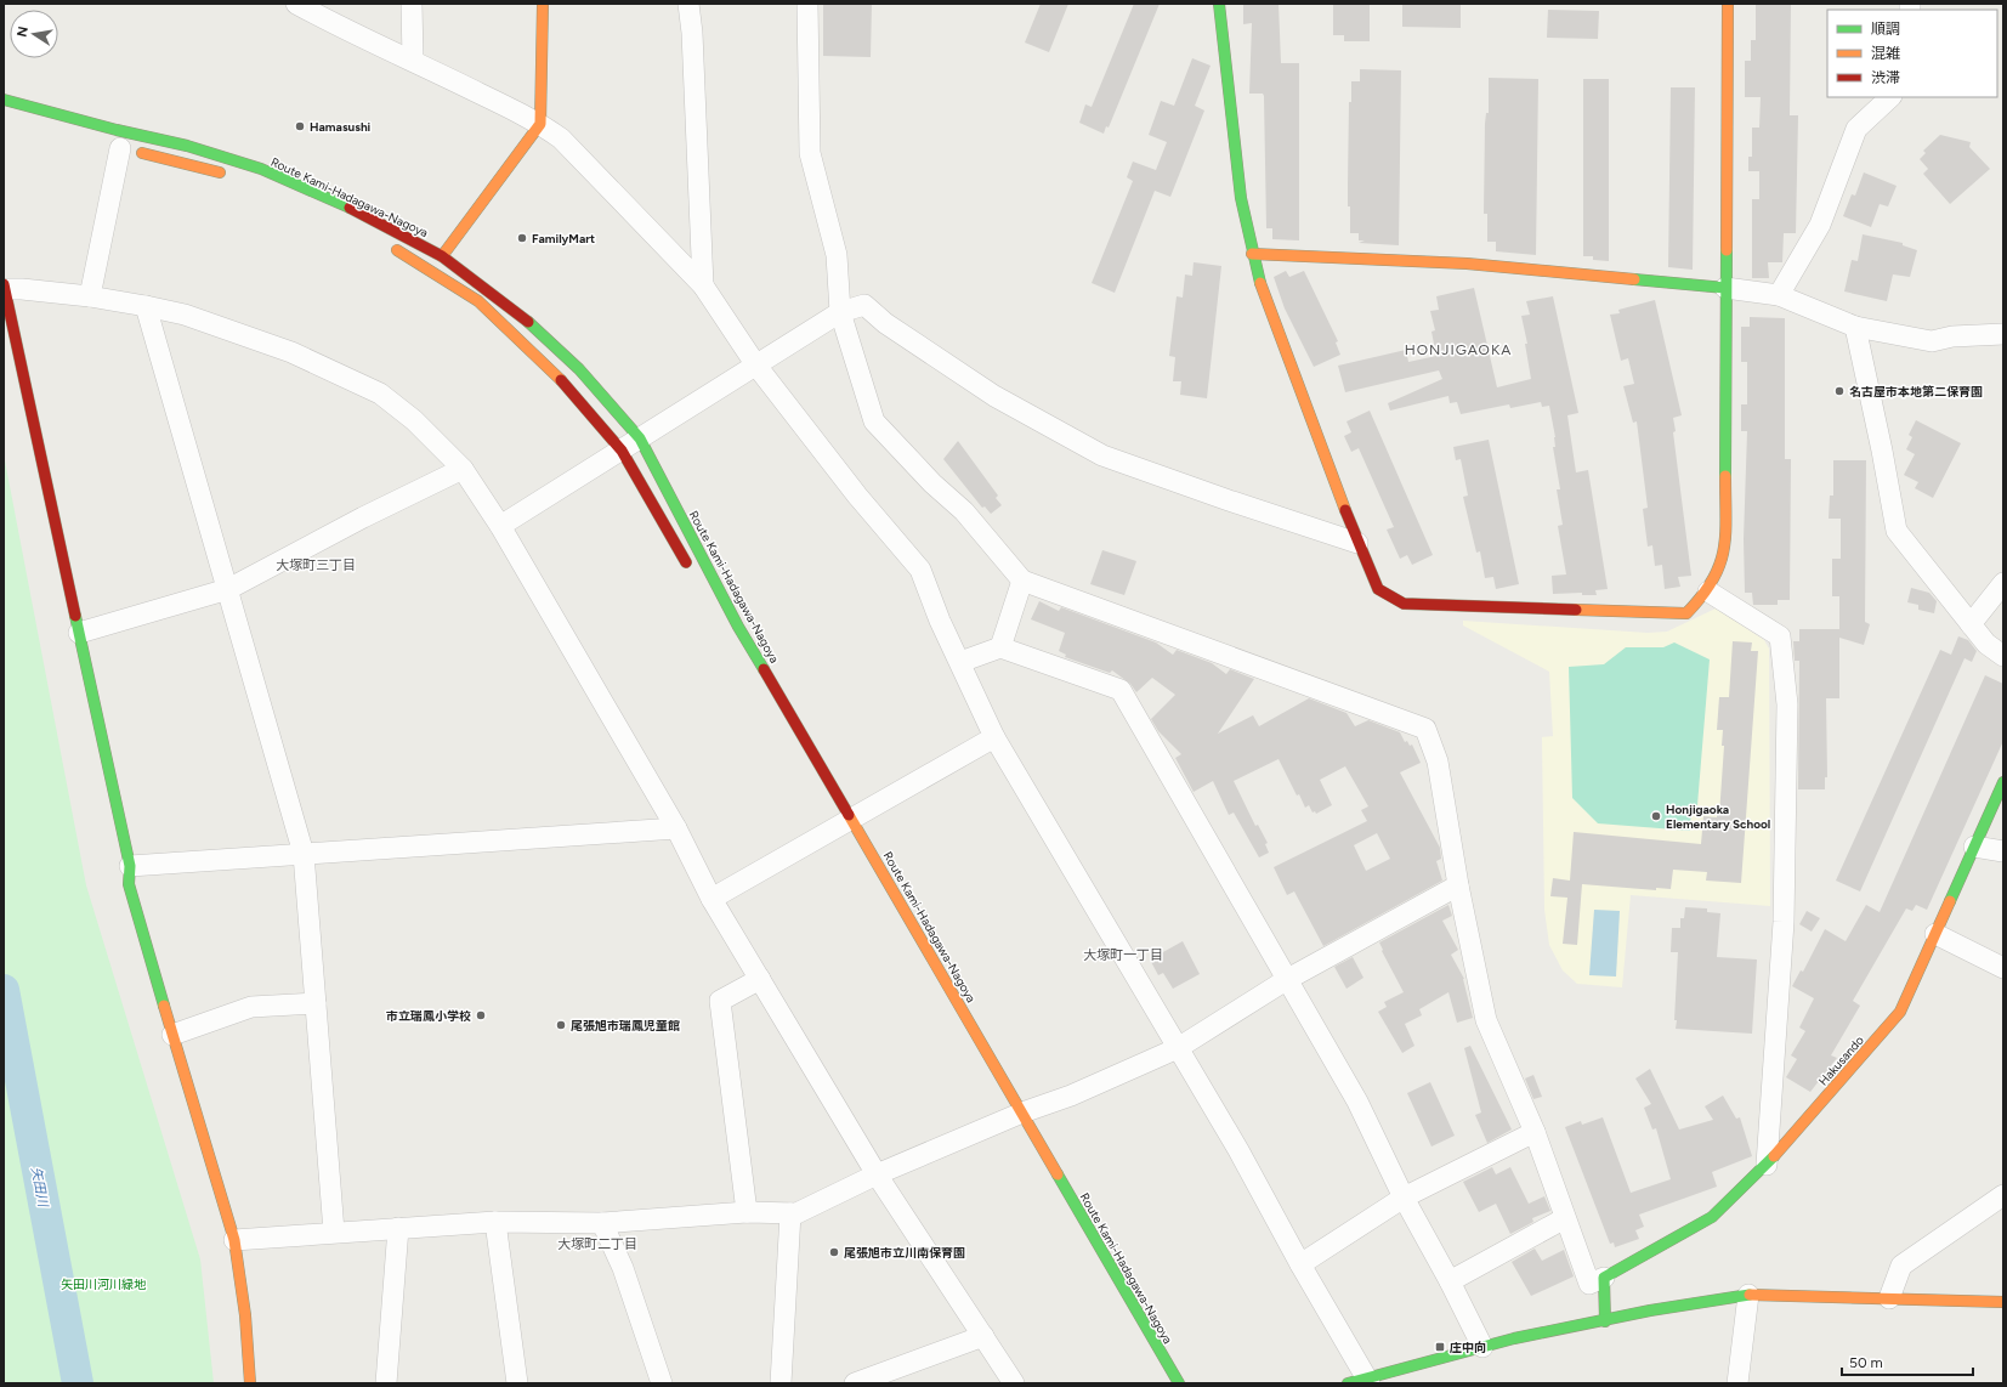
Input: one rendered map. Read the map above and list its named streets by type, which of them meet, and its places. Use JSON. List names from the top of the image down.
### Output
{
  "streets": {
    "street": ["Route Kami-Hadagawa-Nagoya", "Hakusando"]
  },
  "districts": [
    "HONJIGAOKA",
    "大塚町三丁目",
    "大塚町一丁目",
    "大塚町二丁目"
  ],
  "water": ["矢田川"],
  "parks": ["矢田川河川緑地"],
  "places": {
    "other": [
      "Hamasushi",
      "FamilyMart",
      "名古屋市本地第二保育園",
      "Honjigaoka Elementary School",
      "市立瑞鳳小学校",
      "尾張旭市瑞鳳児童館",
      "尾張旭市立川南保育園"
    ],
    "transit": ["庄中向"]
  },
  "legend": ["順調", "混雑", "渋滞"],
  "scale_bar": "50 m",
  "north": "left"
}
